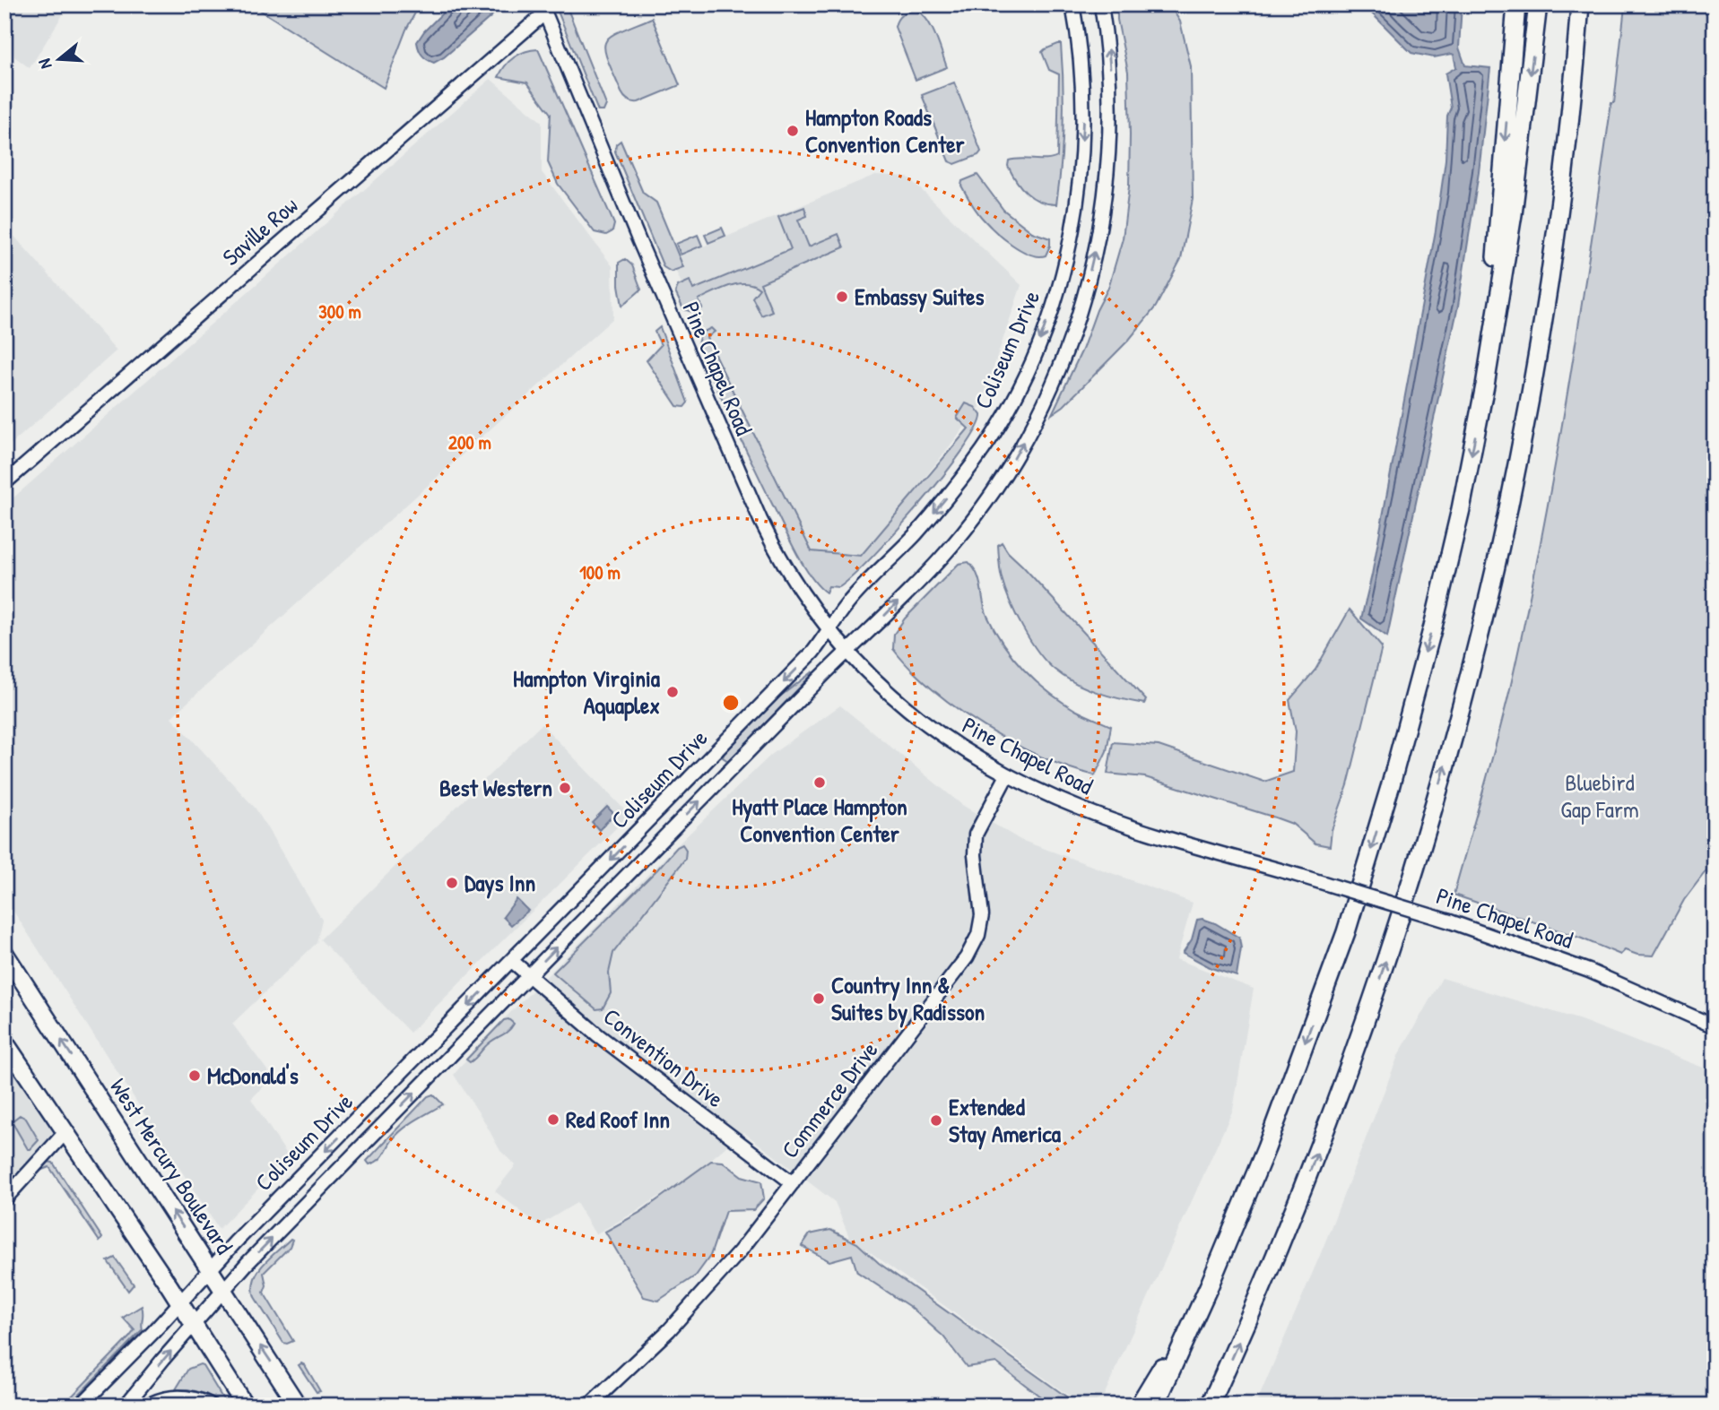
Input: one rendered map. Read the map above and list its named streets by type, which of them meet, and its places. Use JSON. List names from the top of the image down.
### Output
{
  "streets": {
    "main road": ["West Mercury Boulevard"],
    "street": [
      "Saville Row",
      "Coliseum Drive",
      "Pine Chapel Road",
      "Convention Drive",
      "Commerce Drive"
    ]
  },
  "crossings": [
    ["Saville Row", "Pine Chapel Road"],
    ["Coliseum Drive", "Pine Chapel Road"],
    ["Coliseum Drive", "Convention Drive"],
    ["Coliseum Drive", "West Mercury Boulevard"],
    ["Pine Chapel Road", "Commerce Drive"],
    ["Convention Drive", "Commerce Drive"]
  ],
  "parks": ["Bluebird Gap Farm"],
  "places": [
    "Hampton Roads Convention Center",
    "Embassy Suites",
    "Hampton Virginia Aquaplex",
    "Hyatt Place Hampton Convention Center",
    "Best Western",
    "Days Inn",
    "Country Inn & Suites by Radisson",
    "McDonald's",
    "Red Roof Inn",
    "Extended Stay America"
  ],
  "north": "left",
  "rings": ["300 m", "200 m", "100 m"]
}
